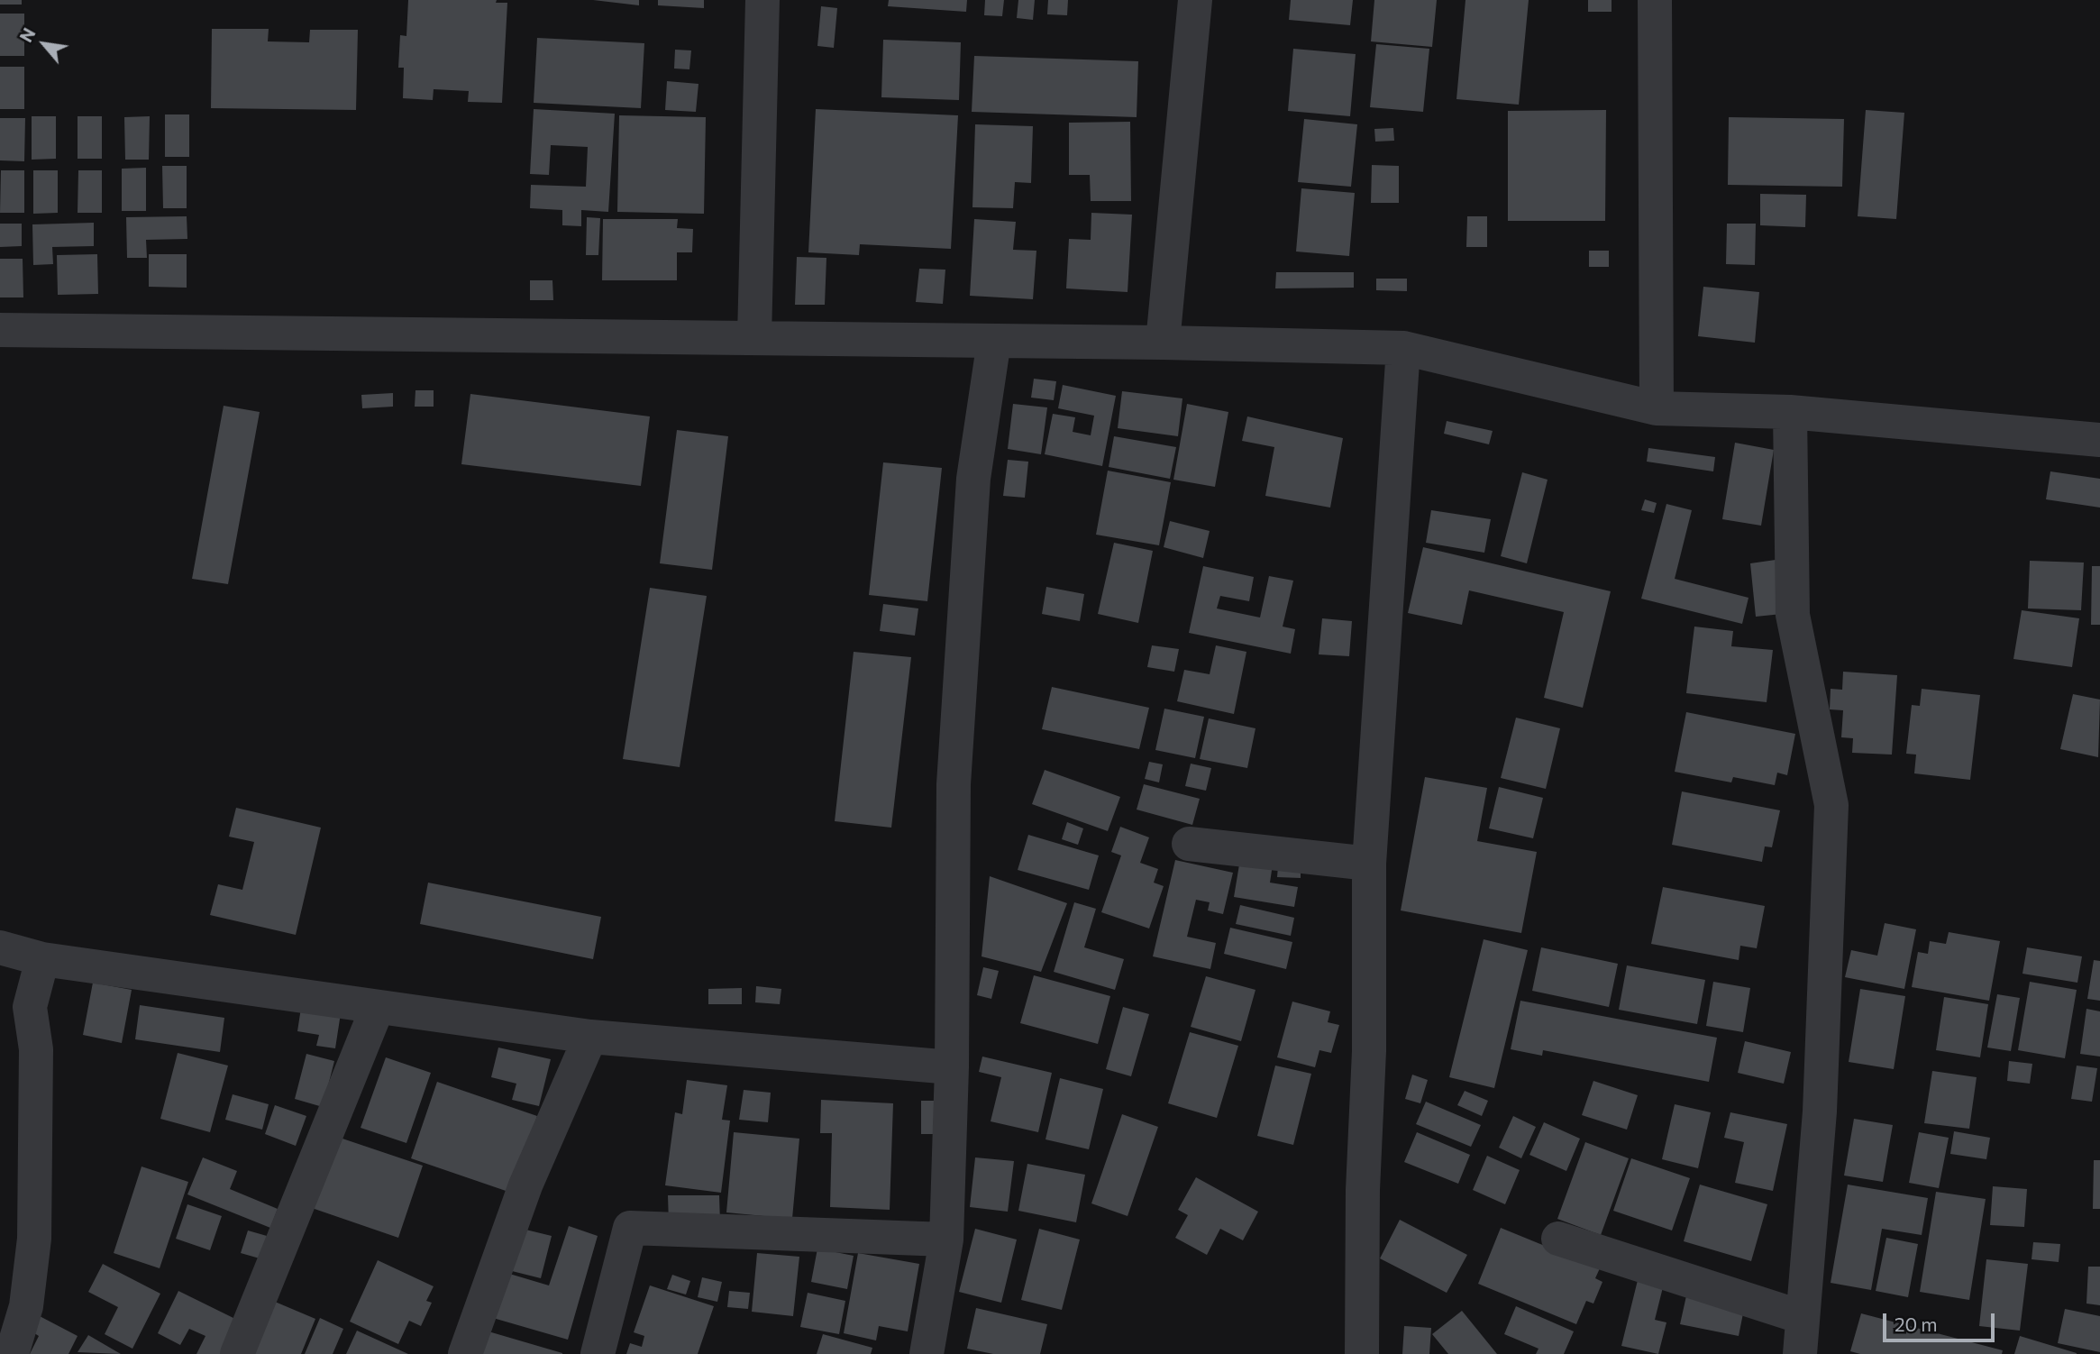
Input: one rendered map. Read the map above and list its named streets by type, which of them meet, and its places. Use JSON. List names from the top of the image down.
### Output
{
  "scale_bar": "20 m",
  "north": "top left"
}
